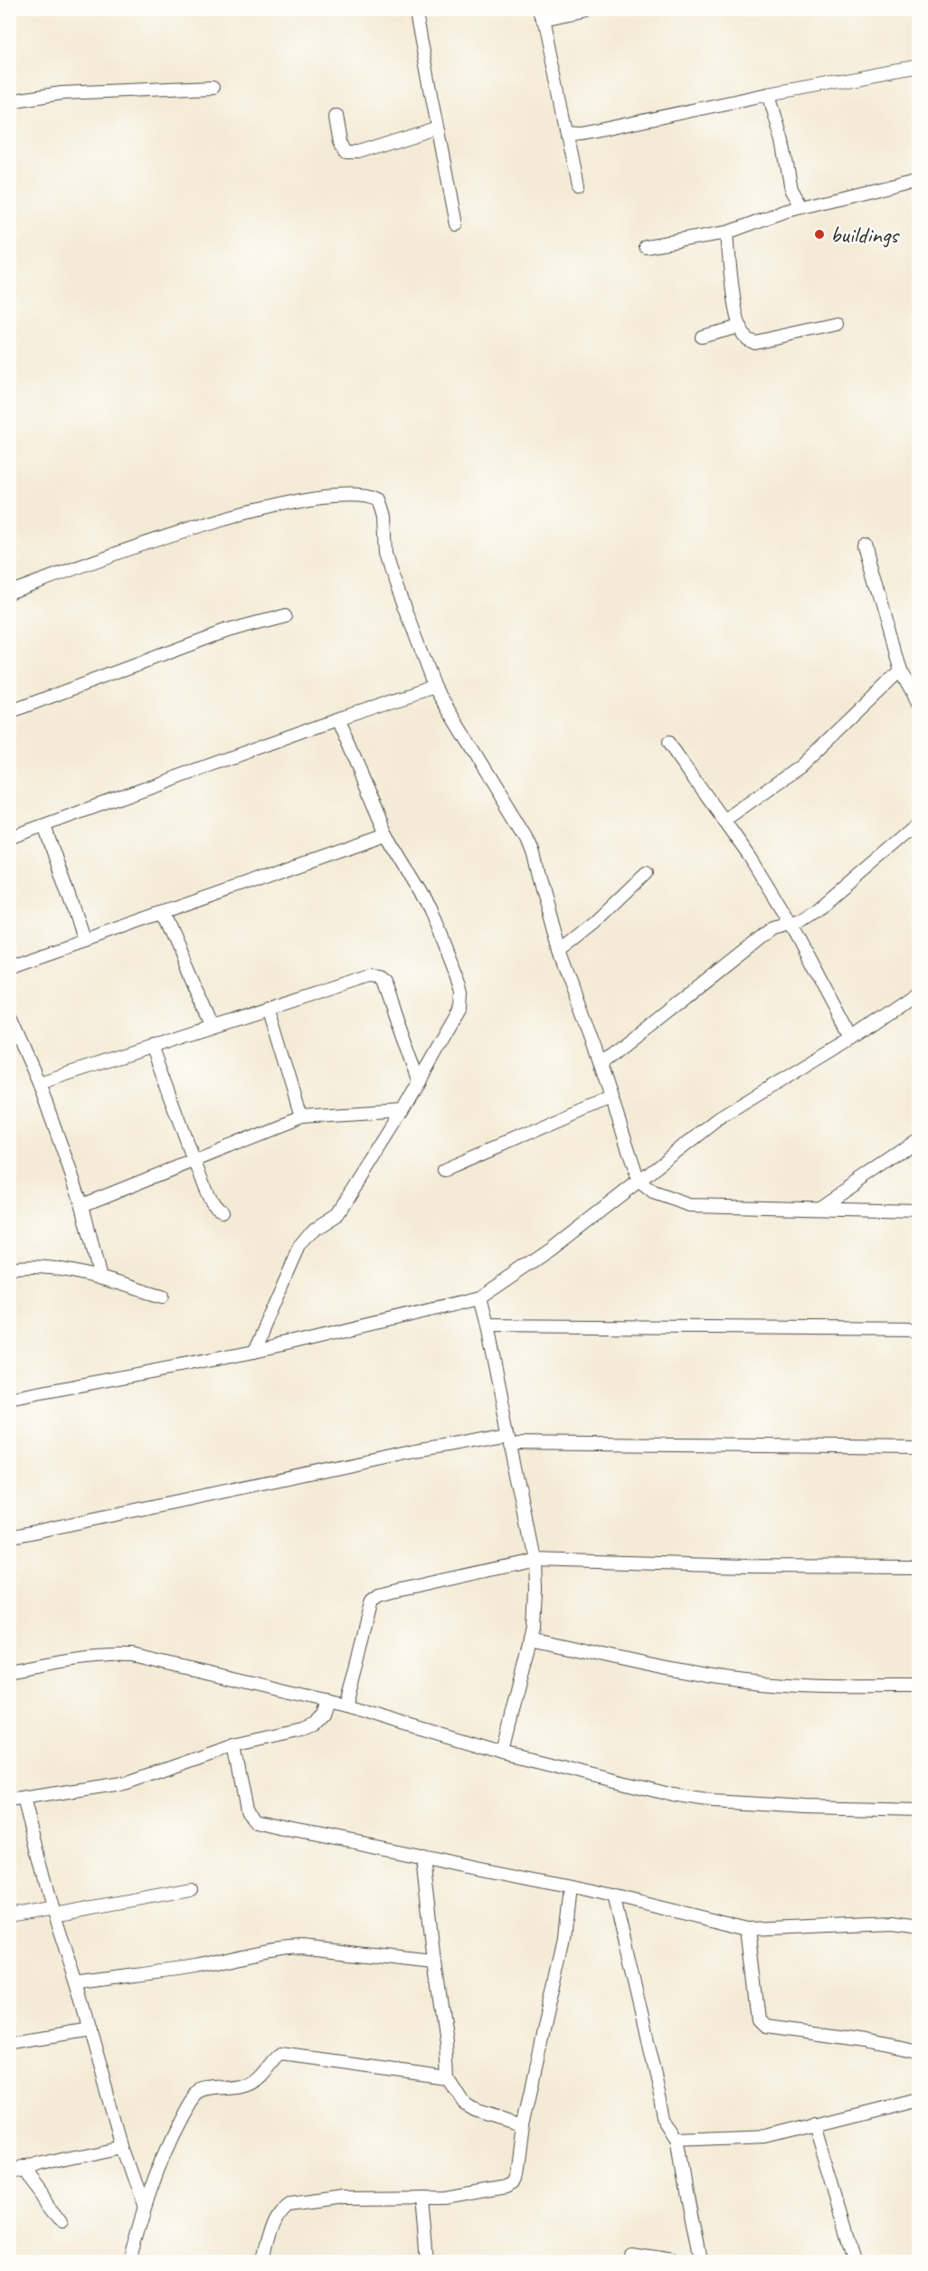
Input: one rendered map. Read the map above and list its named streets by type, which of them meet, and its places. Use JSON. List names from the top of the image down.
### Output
{
  "places": ["buildings"]
}
